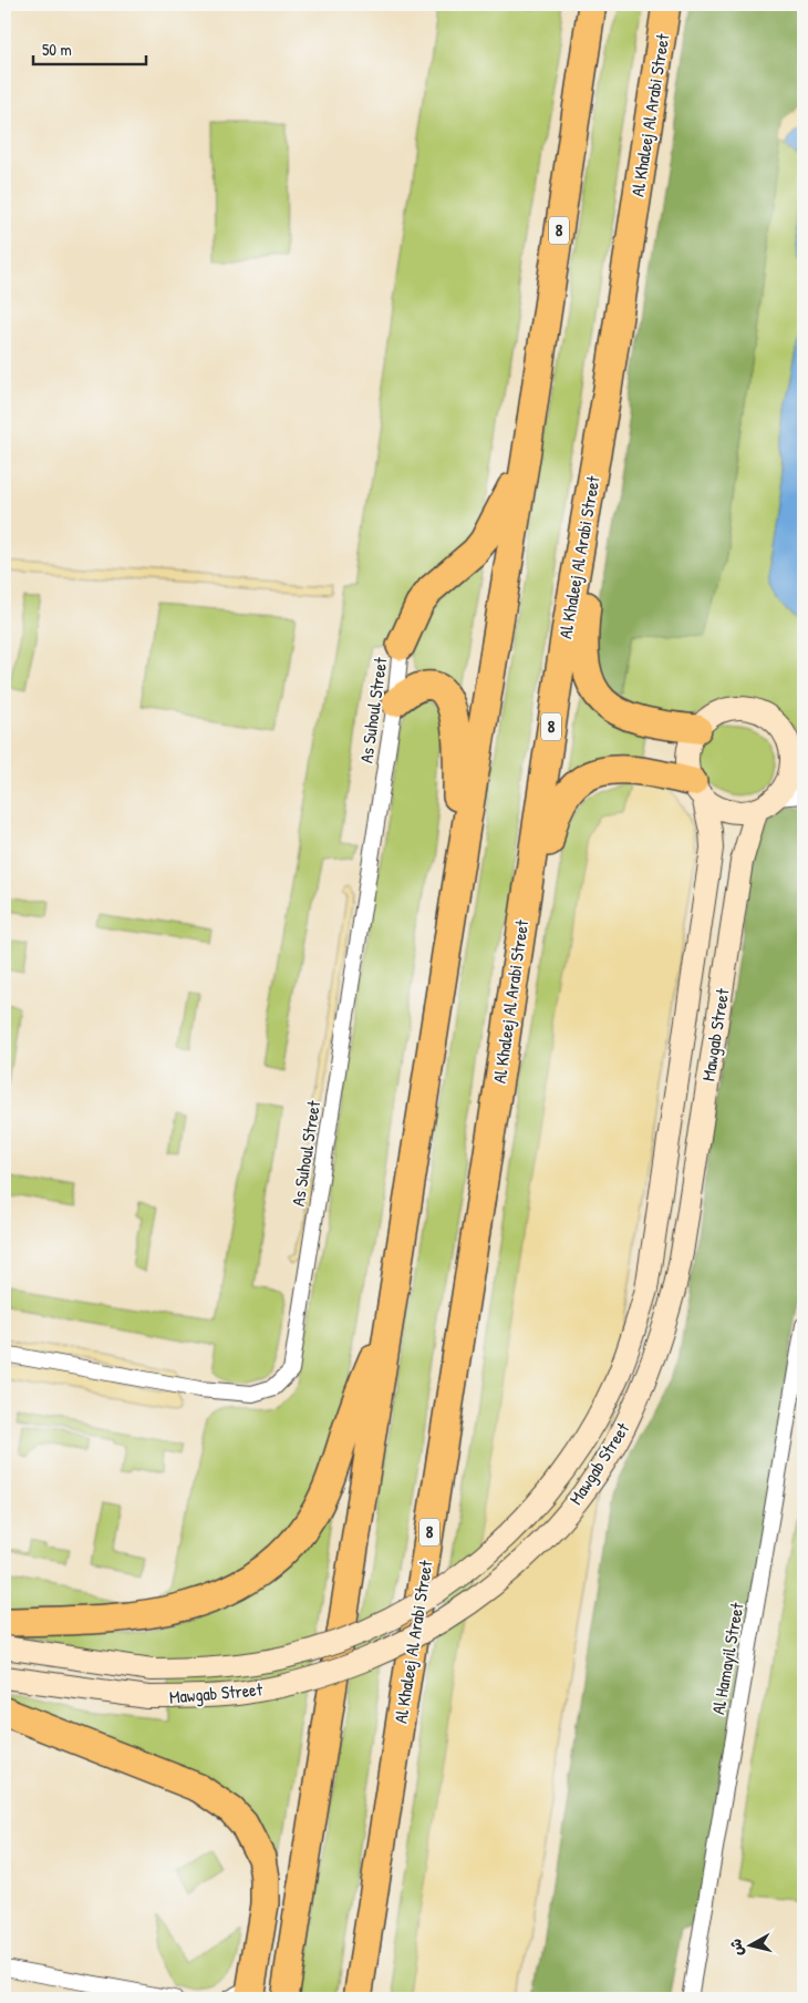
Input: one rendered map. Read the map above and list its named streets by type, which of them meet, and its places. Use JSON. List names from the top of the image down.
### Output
{
  "streets": {
    "highway": ["Al Khaleej Al Arabi Street", "8"],
    "main road": ["Mawgab Street"],
    "street": ["As Suhoul Street", "Al Hamayil Street"]
  },
  "scale_bar": "50 m",
  "north": "left"
}
